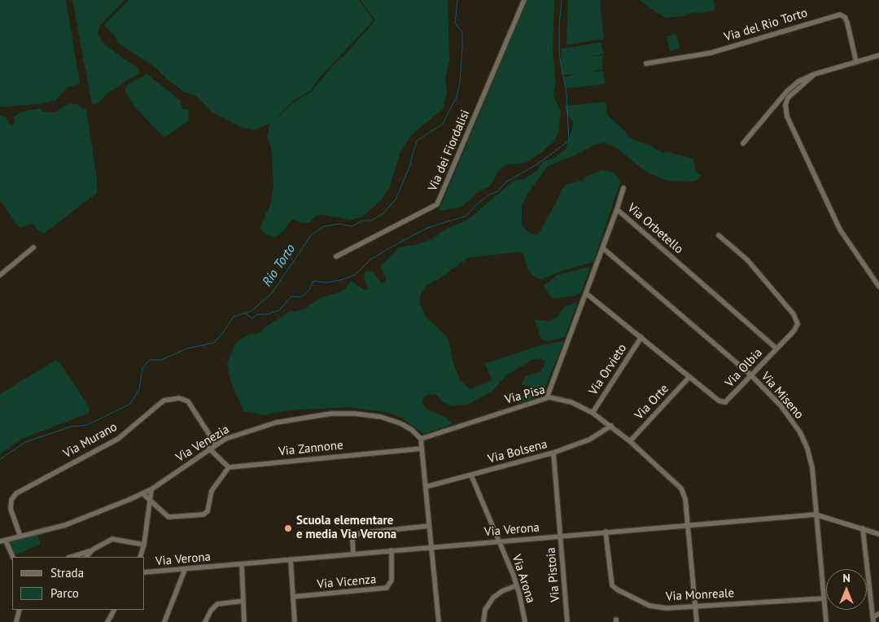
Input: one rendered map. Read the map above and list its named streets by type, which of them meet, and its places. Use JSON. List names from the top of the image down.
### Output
{
  "streets": {
    "street": [
      "Via del Rio Torto",
      "Via dei Fiordalisi",
      "Via Orbetello",
      "Via Olbia",
      "Via Orvieto",
      "Via Pisa",
      "Via Miseno",
      "Via Orte",
      "Via Murano",
      "Via Venezia",
      "Via Zannone",
      "Via Bolsena",
      "Via Verona",
      "Via Pistoia",
      "Via Arona",
      "Via Vicenza",
      "Via Monreale"
    ]
  },
  "crossings": [
    ["Via Orbetello", "Via Olbia"],
    ["Via Orbetello", "Via Pisa"],
    ["Via Orbetello", "Via Miseno"],
    ["Via Olbia", "Via Orvieto"],
    ["Via Olbia", "Via Miseno"],
    ["Via Olbia", "Via Orte"],
    ["Via Orvieto", "Via Pisa"],
    ["Via Pisa", "Via Orte"],
    ["Via Pisa", "Via Venezia"],
    ["Via Pisa", "Via Bolsena"],
    ["Via Pisa", "Via Verona"],
    ["Via Pisa", "Via Monreale"],
    ["Via Miseno", "Via Verona"],
    ["Via Miseno", "Via Monreale"],
    ["Via Murano", "Via Venezia"],
    ["Via Bolsena", "Via Pistoia"],
    ["Via Bolsena", "Via Arona"],
    ["Via Verona", "Via Pistoia"],
    ["Via Verona", "Via Arona"],
    ["Via Verona", "Via Vicenza"],
    ["Via Verona", "Via Monreale"]
  ],
  "water": ["Rio Torto"],
  "places": ["Scuola elementare e media Via Verona"],
  "legend": ["Strada", "Parco"],
  "north": "top"
}
